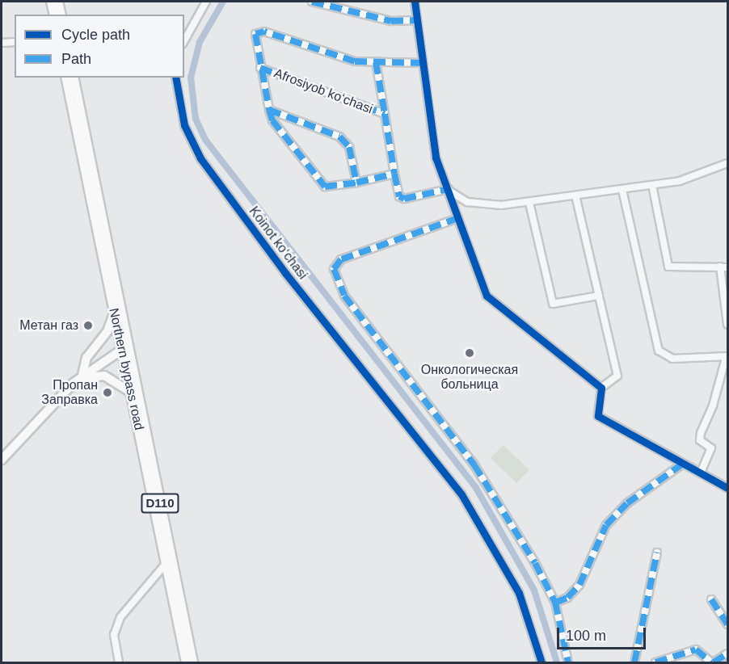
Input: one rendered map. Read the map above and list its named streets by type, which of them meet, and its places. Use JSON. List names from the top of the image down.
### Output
{
  "streets": {
    "main road": ["Northern bypass road", "D110"],
    "street": ["Afrosiyob koʻchasi", "Koinot koʻchasi"]
  },
  "places": ["Метан газ", "Онкологическая больница", "Пропан Заправка"],
  "legend": ["Cycle path", "Path"],
  "scale_bar": "100 m"
}
